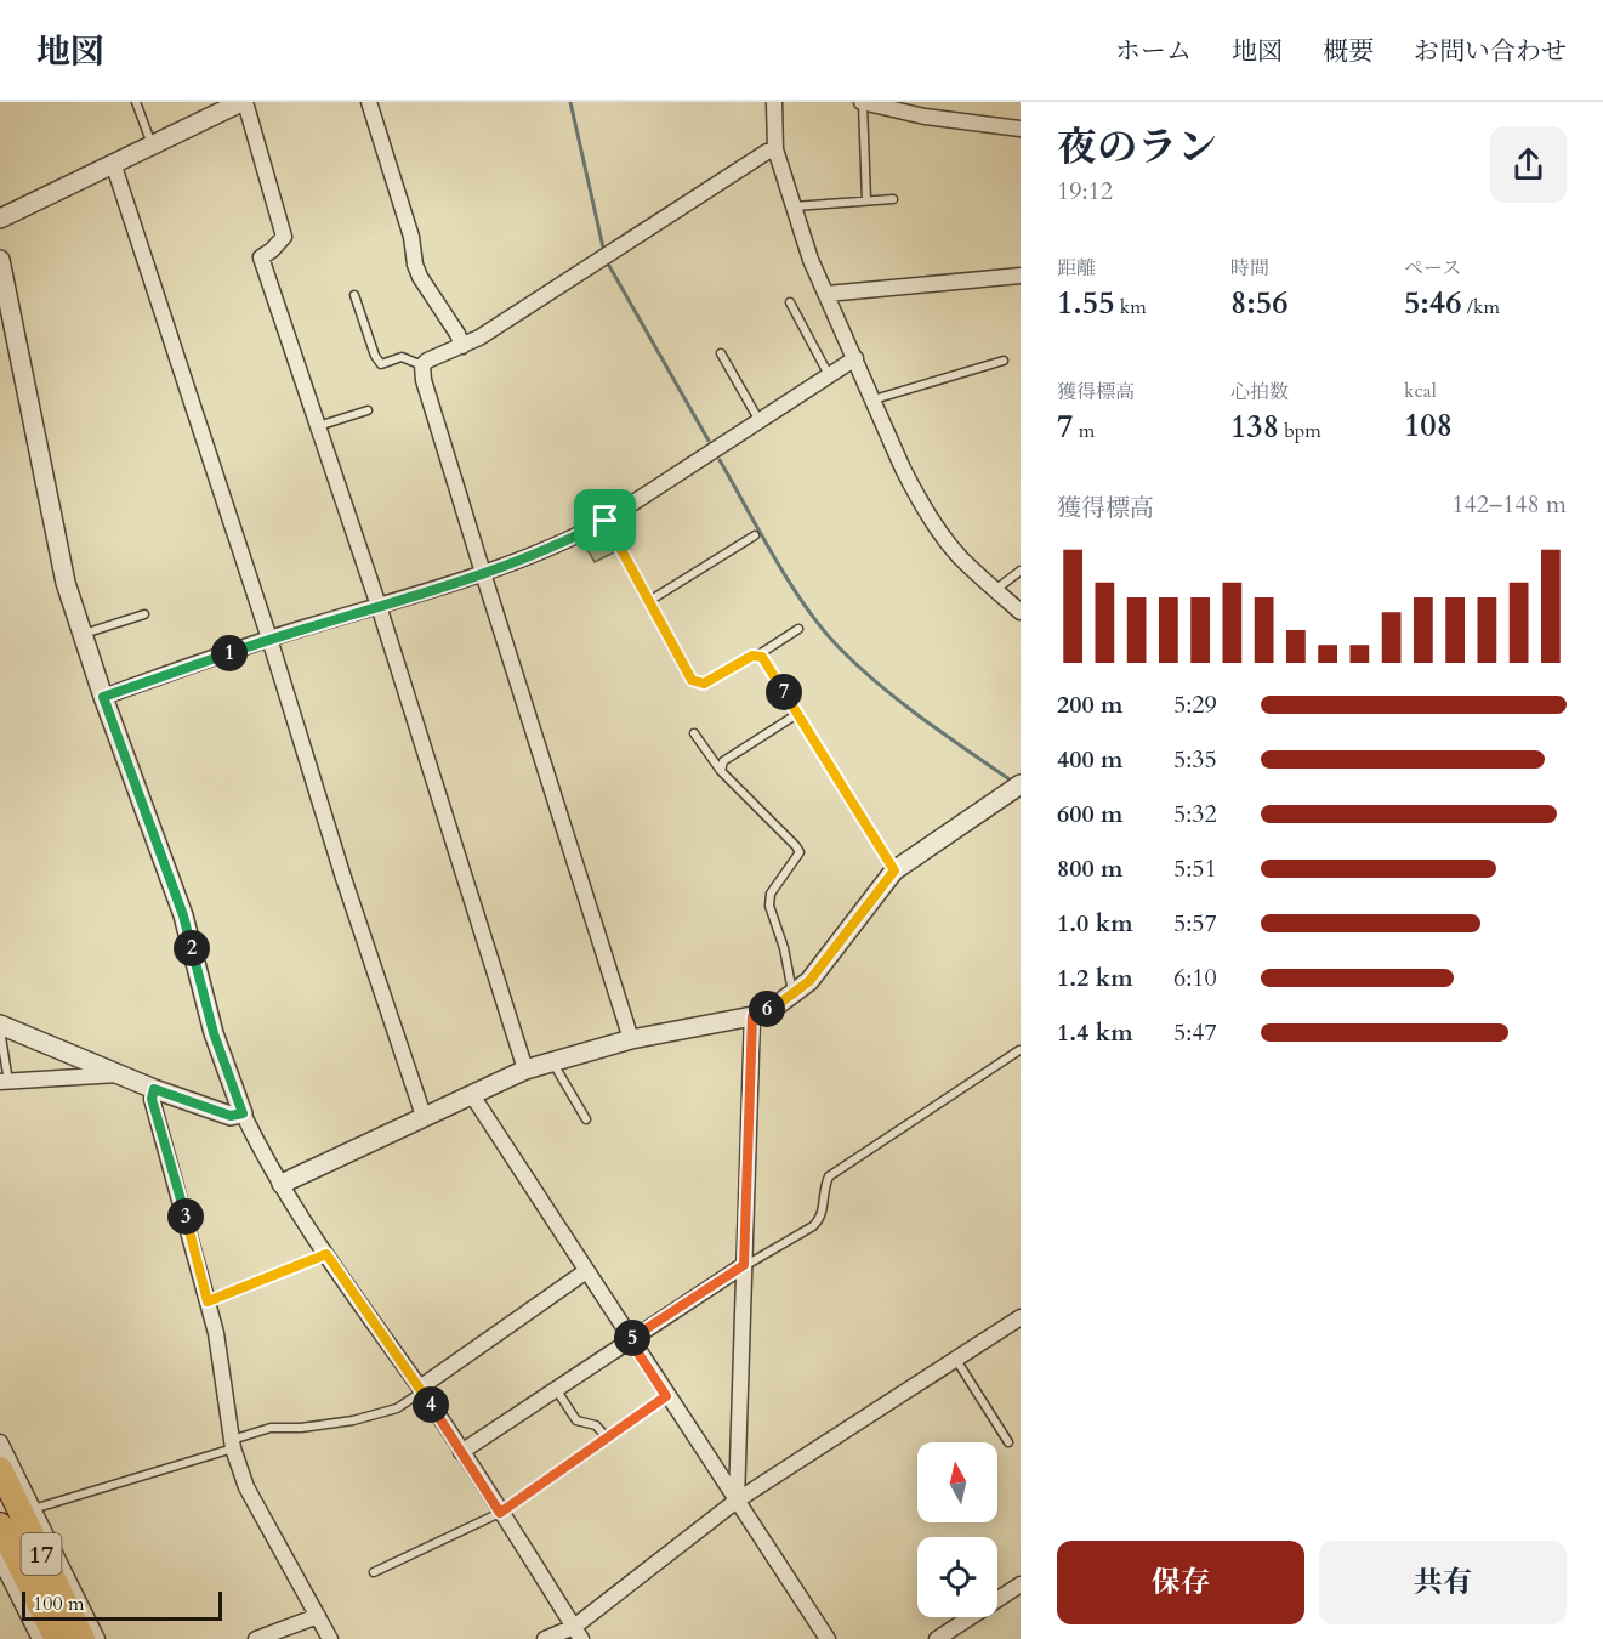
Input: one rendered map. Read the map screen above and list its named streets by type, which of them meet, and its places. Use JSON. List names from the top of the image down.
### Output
{
  "streets": {
    "highway": ["17"]
  },
  "scale_bar": "100 m",
  "north": "top",
  "page": {
    "header": "地図",
    "nav": [
      "ホーム",
      "地図",
      "概要",
      "お問い合わせ"
    ],
    "heading": ["夜のラン", "19:12"],
    "stats": [
      ["距離", "1.55 km"],
      ["時間", "8:56"],
      ["ペース", "5:46 /km"],
      ["獲得標高", "7 m"],
      ["心拍数", "138 bpm"],
      ["kcal", "108"]
    ],
    "chart": ["獲得標高", "142–148 m"],
    "pins": [
      "1",
      "7",
      "2",
      "6",
      "3",
      "5",
      "4"
    ],
    "list": [
      {
        "name": "200 m",
        "note": "5:29"
      },
      {
        "name": "400 m",
        "note": "5:35"
      },
      {
        "name": "600 m",
        "note": "5:32"
      },
      {
        "name": "800 m",
        "note": "5:51"
      },
      {
        "name": "1.0 km",
        "note": "5:57"
      },
      {
        "name": "1.2 km",
        "note": "6:10"
      },
      {
        "name": "1.4 km",
        "note": "5:47"
      }
    ],
    "buttons": ["保存", "共有"],
    "scale": "100 m"
  }
}
